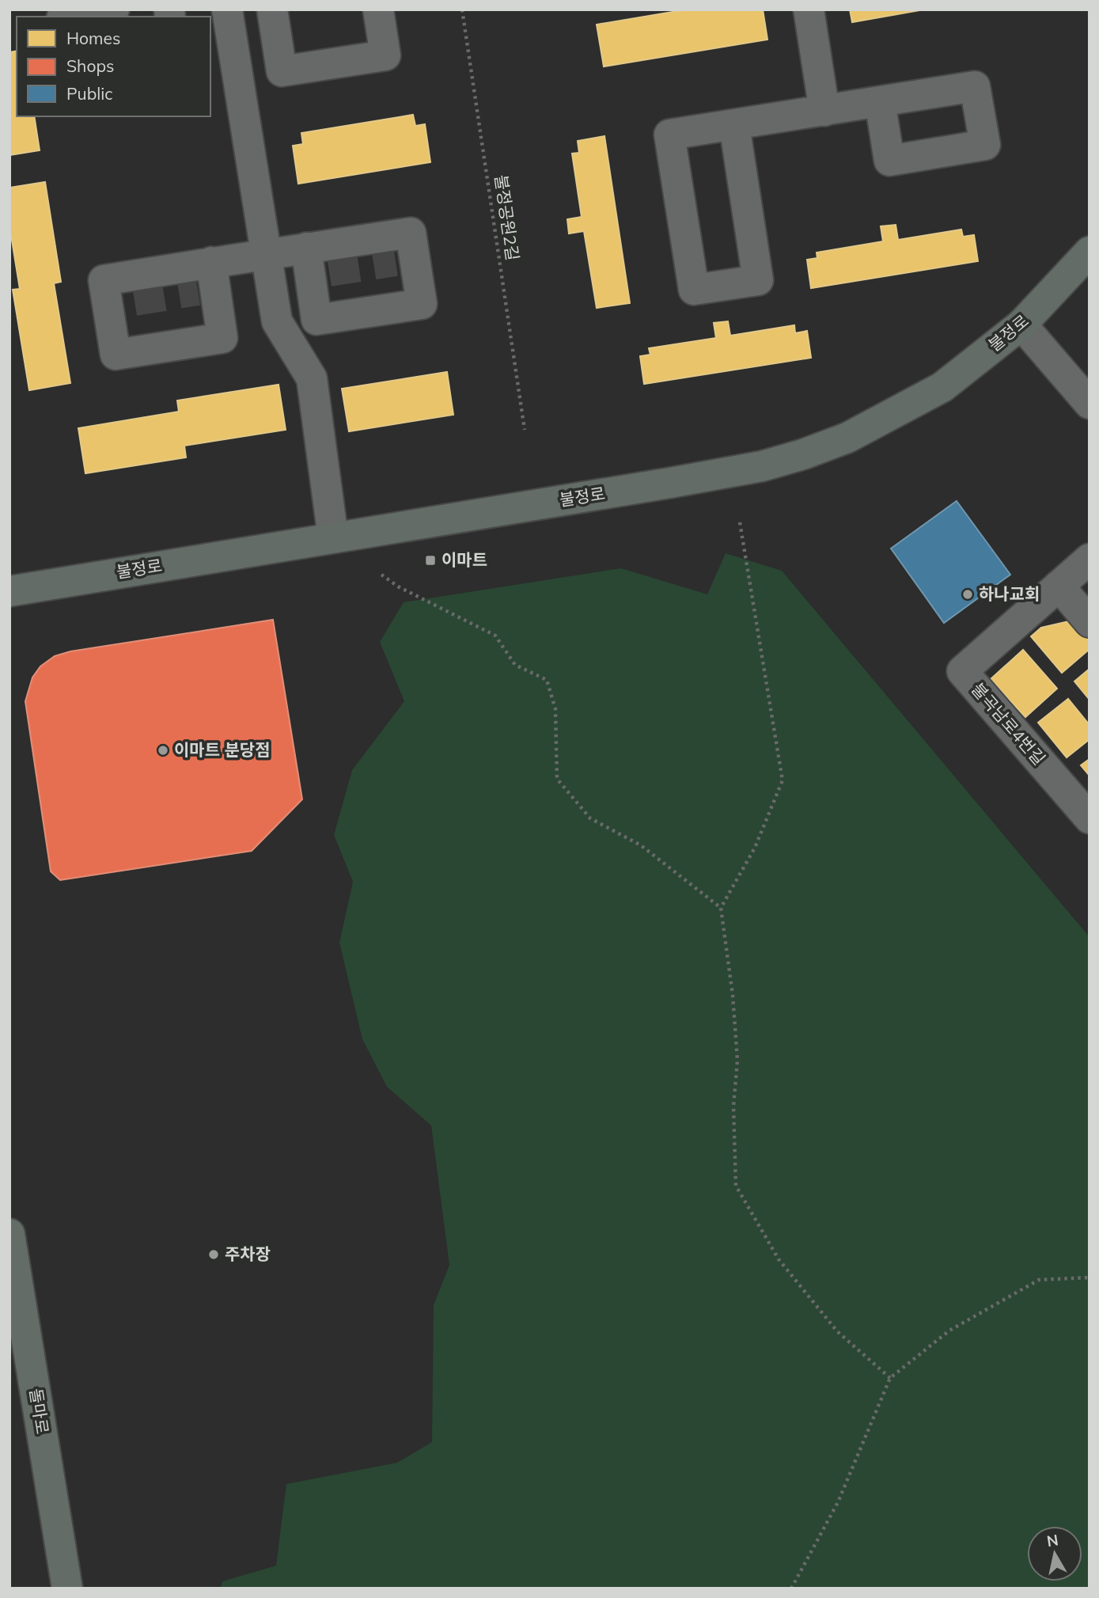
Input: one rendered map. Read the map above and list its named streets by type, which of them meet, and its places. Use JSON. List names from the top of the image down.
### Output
{
  "streets": {
    "main road": ["불정로", "돌마로"],
    "street": ["불곡남로4번길"],
    "path": ["불정공원2길"]
  },
  "places": {
    "transit": ["이마트"],
    "other": ["하나교회", "이마트 분당점", "주차장"]
  },
  "legend": ["Homes", "Shops", "Public"],
  "north": "top"
}
